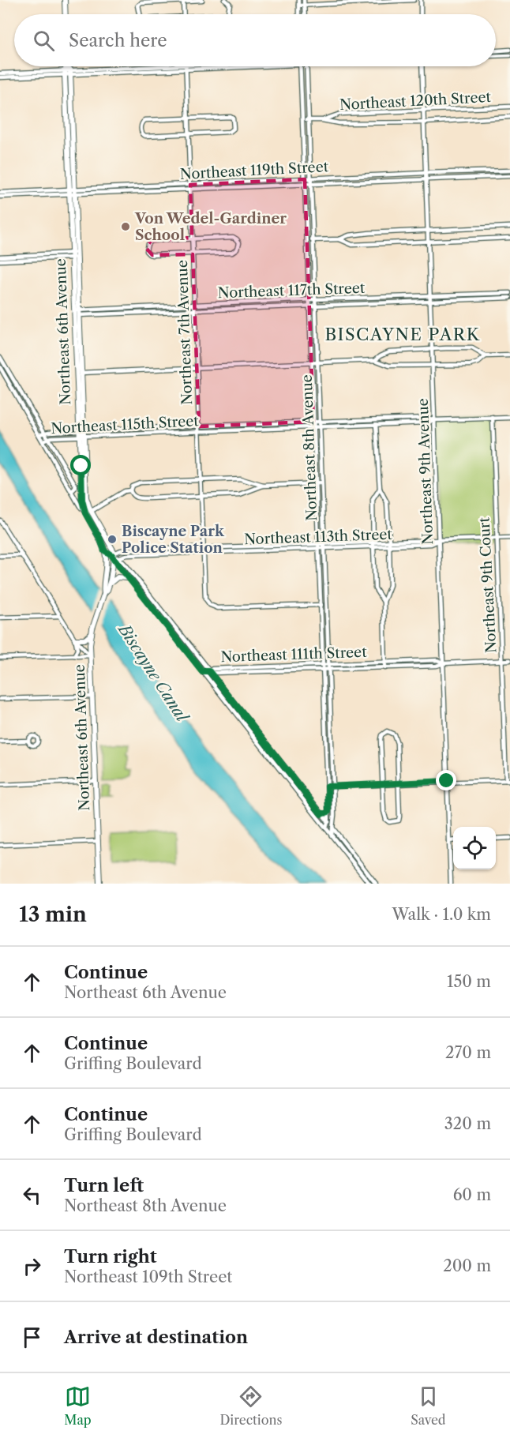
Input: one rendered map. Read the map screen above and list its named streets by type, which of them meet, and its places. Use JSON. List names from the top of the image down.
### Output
{
  "streets": {
    "main road": ["Northeast 6th Avenue"],
    "street": [
      "Northeast 120th Street",
      "Northeast 119th Street",
      "Northeast 117th Street",
      "Northeast 7th Avenue",
      "Northeast 115th Street",
      "Northeast 8th Avenue",
      "Northeast 9th Avenue",
      "Northeast 113th Street",
      "Northeast 9th Court",
      "Northeast 111th Street"
    ]
  },
  "crossings": [
    ["Northeast 120th Street", "Northeast 8th Avenue"],
    ["Northeast 120th Street", "Northeast 9th Avenue"],
    ["Northeast 119th Street", "Northeast 6th Avenue"],
    ["Northeast 119th Street", "Northeast 7th Avenue"],
    ["Northeast 119th Street", "Northeast 8th Avenue"],
    ["Northeast 119th Street", "Northeast 9th Avenue"],
    ["Northeast 117th Street", "Northeast 6th Avenue"],
    ["Northeast 117th Street", "Northeast 7th Avenue"],
    ["Northeast 117th Street", "Northeast 8th Avenue"],
    ["Northeast 117th Street", "Northeast 9th Avenue"],
    ["Northeast 6th Avenue", "Northeast 115th Street"],
    ["Northeast 6th Avenue", "Northeast 113th Street"],
    ["Northeast 7th Avenue", "Northeast 115th Street"],
    ["Northeast 7th Avenue", "Northeast 8th Avenue"],
    ["Northeast 7th Avenue", "Northeast 113th Street"],
    ["Northeast 115th Street", "Northeast 8th Avenue"],
    ["Northeast 115th Street", "Northeast 9th Avenue"],
    ["Northeast 115th Street", "Northeast 9th Court"],
    ["Northeast 8th Avenue", "Northeast 113th Street"],
    ["Northeast 8th Avenue", "Northeast 111th Street"],
    ["Northeast 9th Avenue", "Northeast 113th Street"],
    ["Northeast 9th Avenue", "Northeast 111th Street"],
    ["Northeast 113th Street", "Northeast 9th Court"],
    ["Northeast 9th Court", "Northeast 111th Street"]
  ],
  "districts": ["BISCAYNE PARK"],
  "water": ["Biscayne Canal"],
  "places": ["Von Wedel-Gardiner School", "Biscayne Park Police Station"],
  "page": {
    "search": "Search here",
    "heading": ["13 min", "Walk · 1.0 km"],
    "list": [
      ["Continue", "Northeast 6th Avenue", "150 m"],
      ["Continue", "Griffing Boulevard", "270 m"],
      ["Continue", "Griffing Boulevard", "320 m"],
      ["Turn left", "Northeast 8th Avenue", "60 m"],
      ["Turn right", "Northeast 109th Street", "200 m"],
      "Arrive at destination"
    ],
    "nav": ["Map", "Directions", "Saved"]
  }
}
